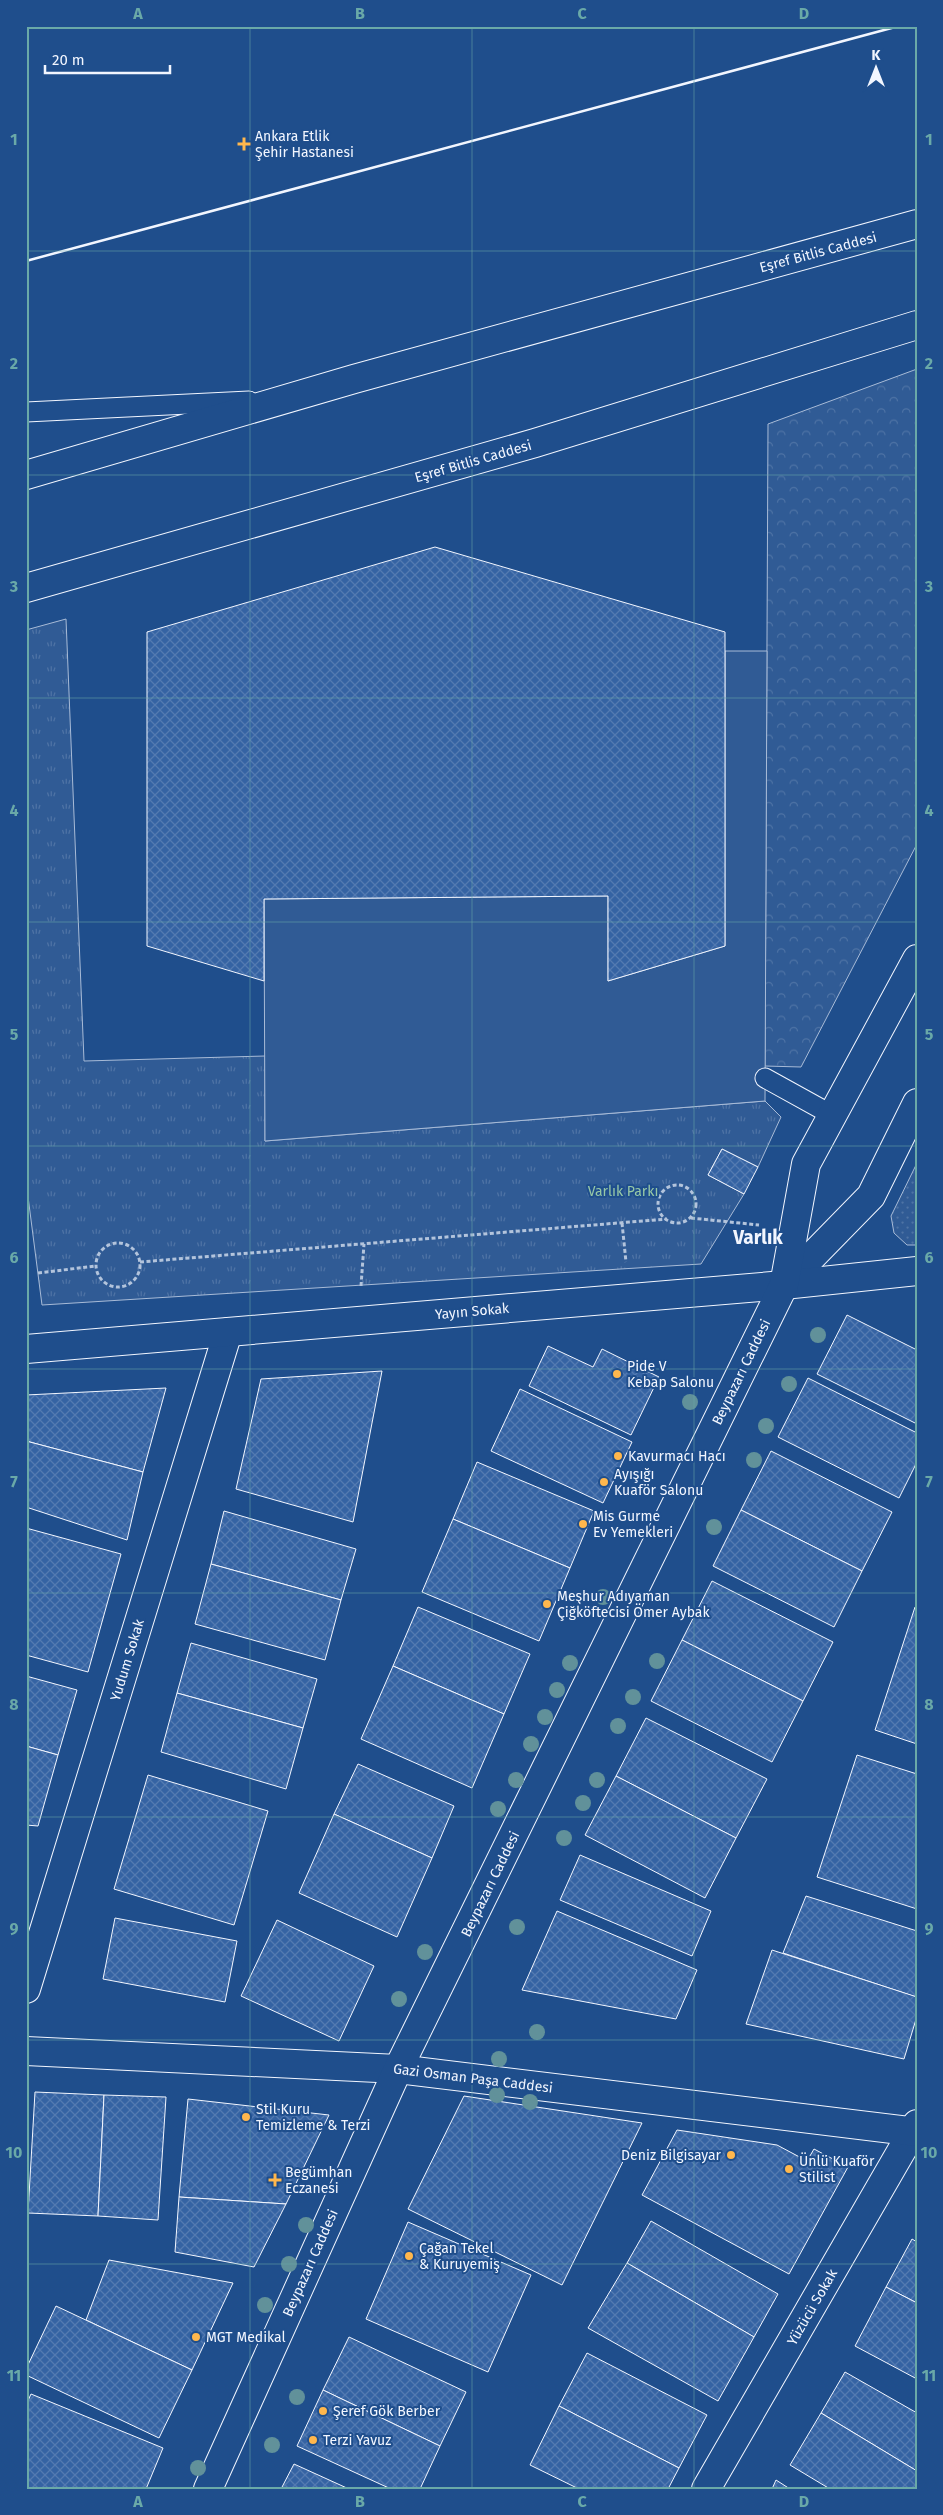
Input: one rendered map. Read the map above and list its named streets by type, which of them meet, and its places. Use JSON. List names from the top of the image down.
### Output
{
  "streets": {
    "street": [
      "Eşref Bitlis Caddesi",
      "Yayın Sokak",
      "Beypazarı Caddesi",
      "Yudum Sokak",
      "Gazi Osman Paşa Caddesi",
      "Yüzücü Sokak"
    ]
  },
  "crossings": [
    ["Yayın Sokak", "Beypazarı Caddesi"],
    ["Yayın Sokak", "Yudum Sokak"],
    ["Beypazarı Caddesi", "Gazi Osman Paşa Caddesi"],
    ["Gazi Osman Paşa Caddesi", "Yüzücü Sokak"]
  ],
  "districts": ["Varlık"],
  "parks": ["Varlık Parkı"],
  "places": {
    "health": ["Ankara Etlik Şehir Hastanesi", "Begümhan Eczanesi"],
    "other": [
      "Pide V Kebap Salonu",
      "Kavurmacı Hacı",
      "Ayışığı Kuaför Salonu",
      "Mis Gurme Ev Yemekleri",
      "Meşhur Adıyaman Çiğköftecisi Ömer Aybak",
      "Stil Kuru Temizleme & Terzi",
      "Deniz Bilgisayar",
      "Ünlü Kuaför Stilist",
      "Çağan Tekel & Kuruyemiş",
      "MGT Medikal",
      "Şeref Gök Berber",
      "Terzi Yavuz"
    ]
  },
  "scale_bar": "20 m",
  "north": "top",
  "grid": {
    "columns": [
      "A",
      "B",
      "C",
      "D"
    ],
    "rows": [
      "1",
      "2",
      "3",
      "4",
      "5",
      "6",
      "7",
      "8",
      "9",
      "10",
      "11"
    ]
  }
}
